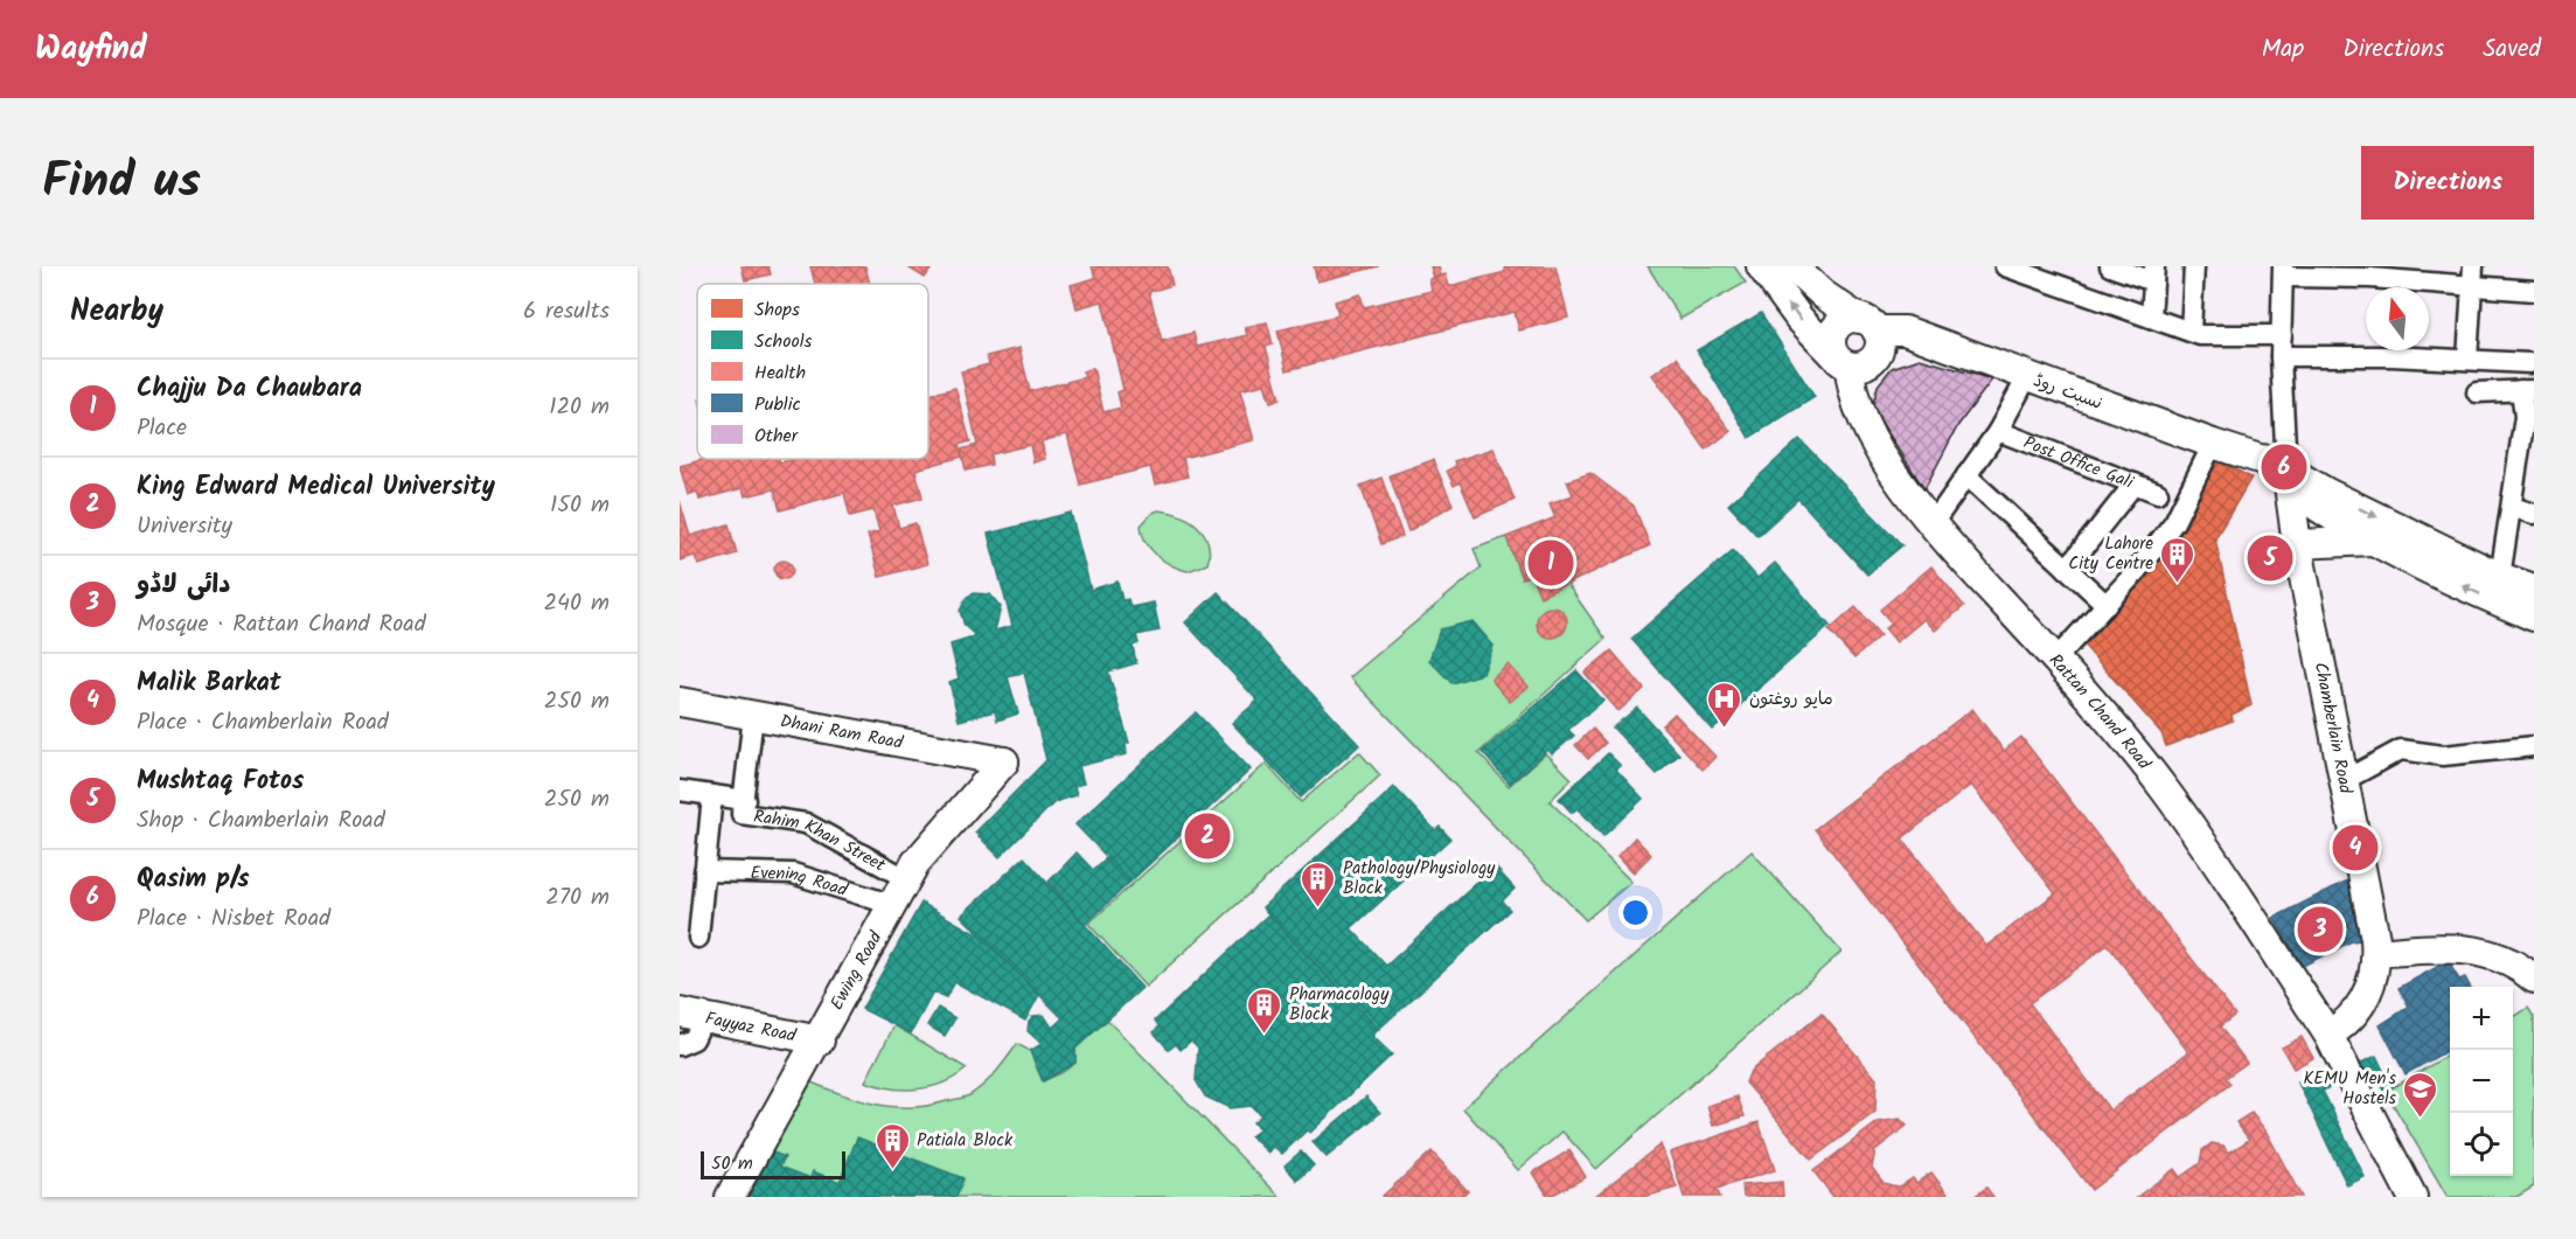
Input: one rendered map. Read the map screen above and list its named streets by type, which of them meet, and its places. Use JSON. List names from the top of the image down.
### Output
{
  "streets": {
    "main road": [
      "نسبت روڈ",
      "Rattan Chand Road",
      "Chamberlain Road",
      "Dhani Ram Road",
      "Ewing Road",
      "Fayyaz Road"
    ],
    "street": ["Post Office Gali", "Rahim Khan Street", "Evening Road"]
  },
  "crossings": [
    ["نسبت روڈ", "Rattan Chand Road"],
    ["نسبت روڈ", "Chamberlain Road"],
    ["Rattan Chand Road", "Chamberlain Road"],
    ["Dhani Ram Road", "Rahim Khan Street"],
    ["Dhani Ram Road", "Ewing Road"],
    ["Rahim Khan Street", "Ewing Road"],
    ["Evening Road", "Ewing Road"],
    ["Ewing Road", "Fayyaz Road"]
  ],
  "places": {
    "building": [
      "Lahore City Centre",
      "Pathology/Physiology Block",
      "Pharmacology Block",
      "Patiala Block"
    ],
    "hospital": ["مایو روغتون"],
    "school or university": ["KEMU Men's Hostels"]
  },
  "legend": [
    "Shops",
    "Schools",
    "Health",
    "Public",
    "Other"
  ],
  "scale_bar": "50 m",
  "north": "top",
  "page": {
    "header": "Wayfind",
    "nav": ["Map", "Directions", "Saved"],
    "title": "Find us",
    "buttons": "Directions",
    "heading": ["Nearby", "6 results"],
    "list": [
      {
        "mark": "1",
        "name": "Chajju Da Chaubara",
        "note": "Place",
        "value": "120 m"
      },
      {
        "mark": "2",
        "name": "King Edward Medical University",
        "note": "University",
        "value": "150 m"
      },
      {
        "mark": "3",
        "name": "دائی لاڈو",
        "note": "Mosque · Rattan Chand Road",
        "value": "240 m"
      },
      {
        "mark": "4",
        "name": "Malik Barkat",
        "note": "Place · Chamberlain Road",
        "value": "250 m"
      },
      {
        "mark": "5",
        "name": "Mushtaq Fotos",
        "note": "Shop · Chamberlain Road",
        "value": "250 m"
      },
      {
        "mark": "6",
        "name": "Qasim p/s",
        "note": "Place · Nisbet Road",
        "value": "270 m"
      }
    ],
    "pins": [
      "6",
      "5",
      "1",
      "2",
      "4",
      "3"
    ],
    "map_buttons": ["+", "−"],
    "scale": "50 m"
  }
}
